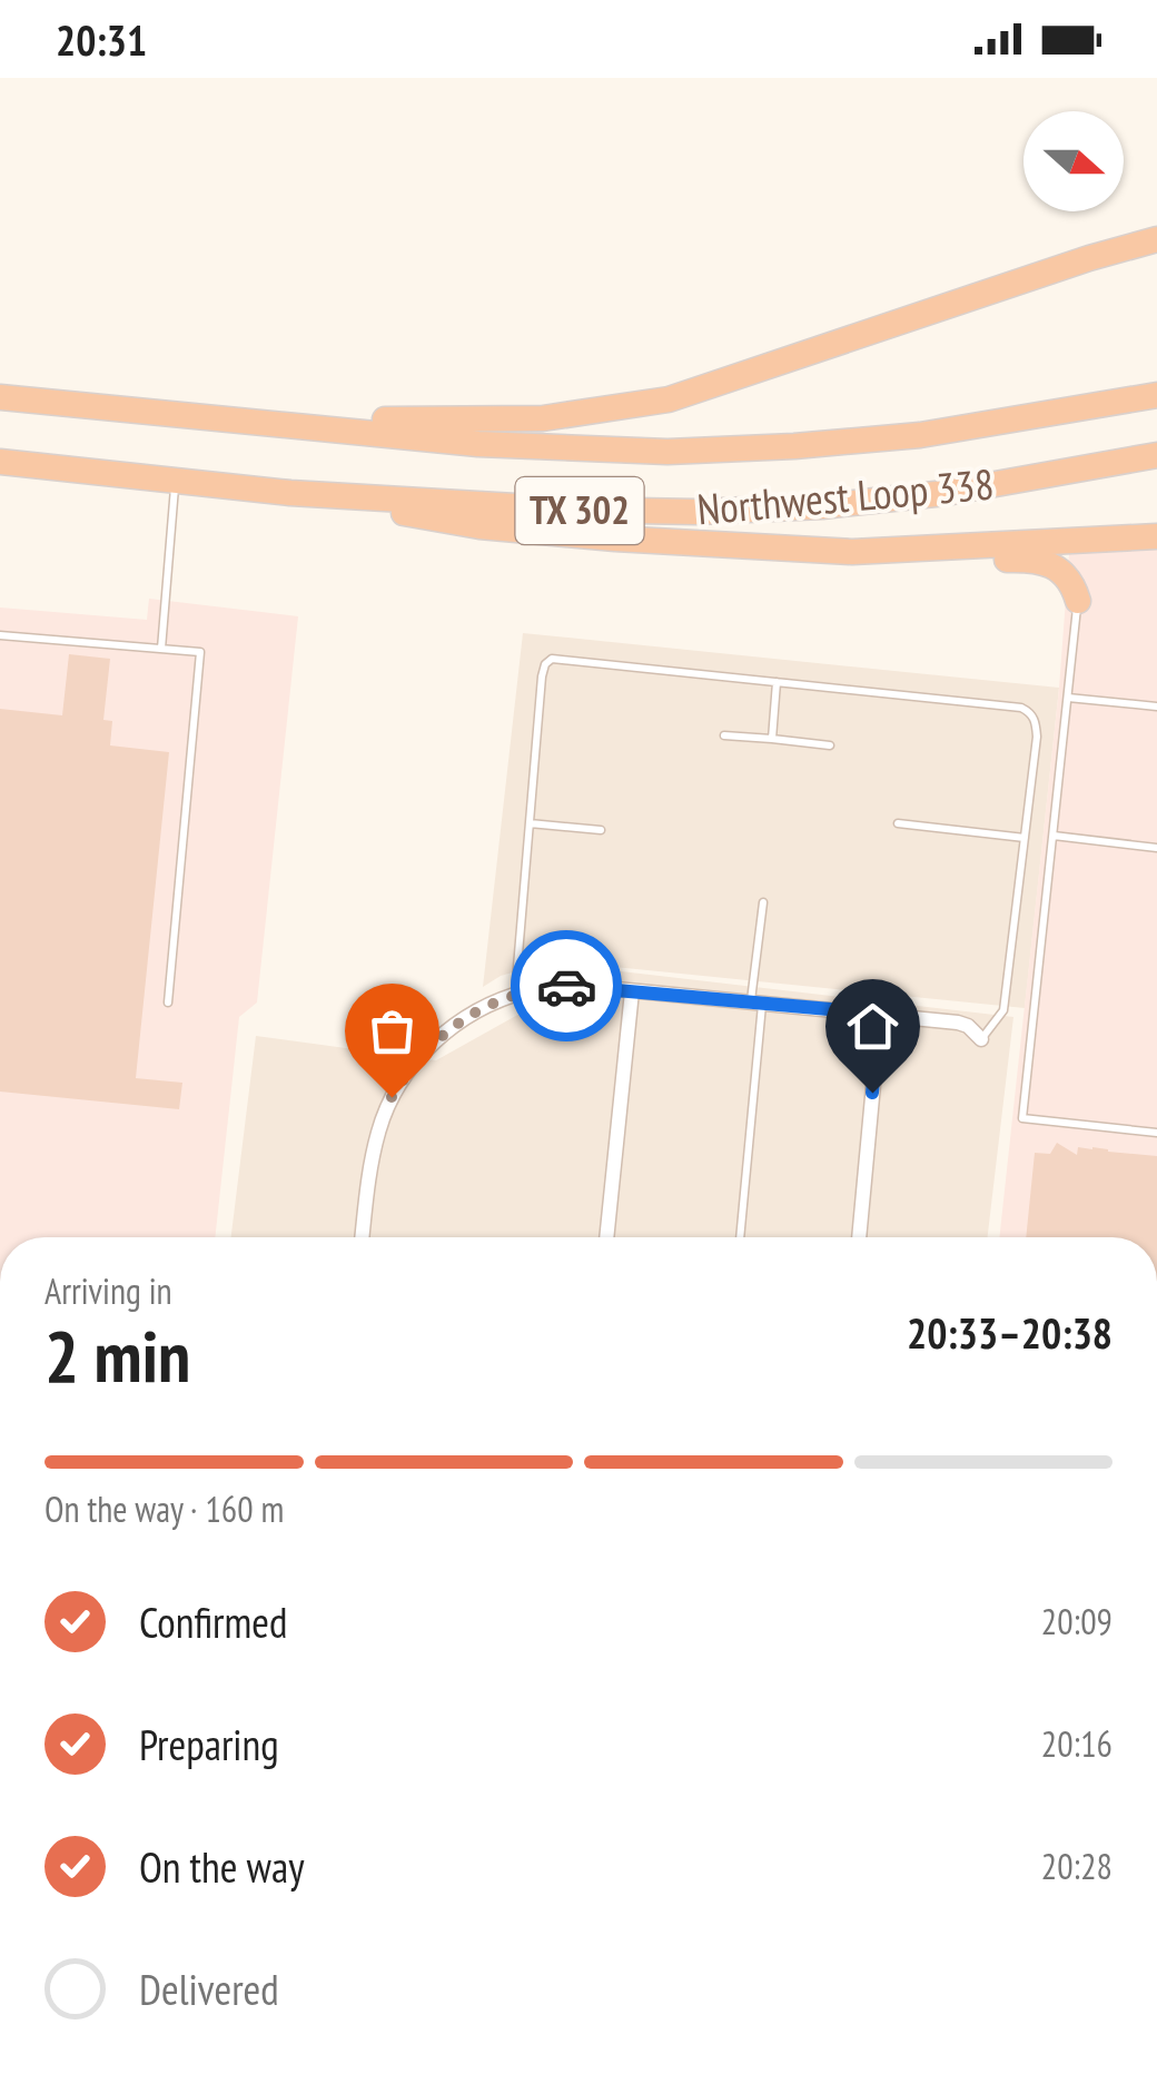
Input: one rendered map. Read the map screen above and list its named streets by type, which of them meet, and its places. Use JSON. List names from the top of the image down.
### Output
{
  "streets": {
    "highway": ["Northwest Loop 338", "TX 302"]
  },
  "north": "right",
  "page": {
    "status": "20:31",
    "heading": ["2 min", "Arriving in", "20:33–20:38"],
    "bar": "On the way · 160 m",
    "list": [
      ["Confirmed", "20:09"],
      ["Preparing", "20:16"],
      ["On the way", "20:28"],
      "Delivered"
    ]
  }
}
